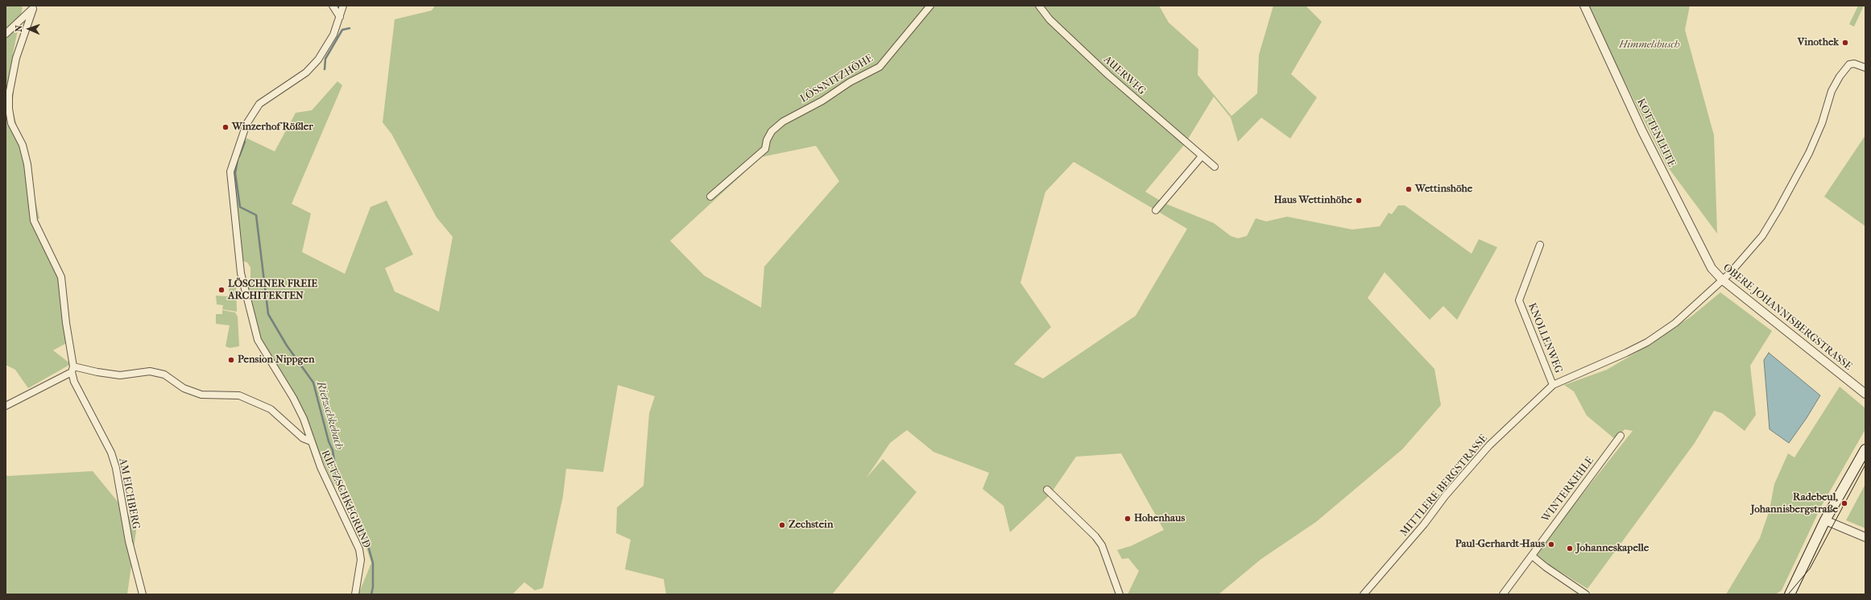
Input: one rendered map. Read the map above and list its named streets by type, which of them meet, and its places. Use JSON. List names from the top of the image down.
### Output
{
  "streets": {
    "street": [
      "AUERWEG",
      "LÖSSNITZHÖHE",
      "KOTTENLEITE",
      "OBERE JOHANNISBERGSTRASSE",
      "KNOLLENWEG",
      "MITTLERE BERGSTRASSE",
      "WINTERKEHLE",
      "AM EICHBERG",
      "RIETZSCHKEGRUND"
    ]
  },
  "crossings": [
    ["KOTTENLEITE", "OBERE JOHANNISBERGSTRASSE"],
    ["OBERE JOHANNISBERGSTRASSE", "MITTLERE BERGSTRASSE"],
    ["KNOLLENWEG", "MITTLERE BERGSTRASSE"]
  ],
  "water": ["Rietzschkebach"],
  "parks": ["Himmelsbusch"],
  "places": [
    "Vinothek",
    "Winzerhof Rößler",
    "Wettinshöhe",
    "Haus Wettinhöhe",
    "LÖSCHNER FREIE ARCHITEKTEN",
    "Pension Nippgen",
    "Radebeul, Johannisbergstraße",
    "Hohenhaus",
    "Zechstein",
    "Paul-Gerhardt-Haus",
    "Johanneskapelle"
  ],
  "north": "left"
}
